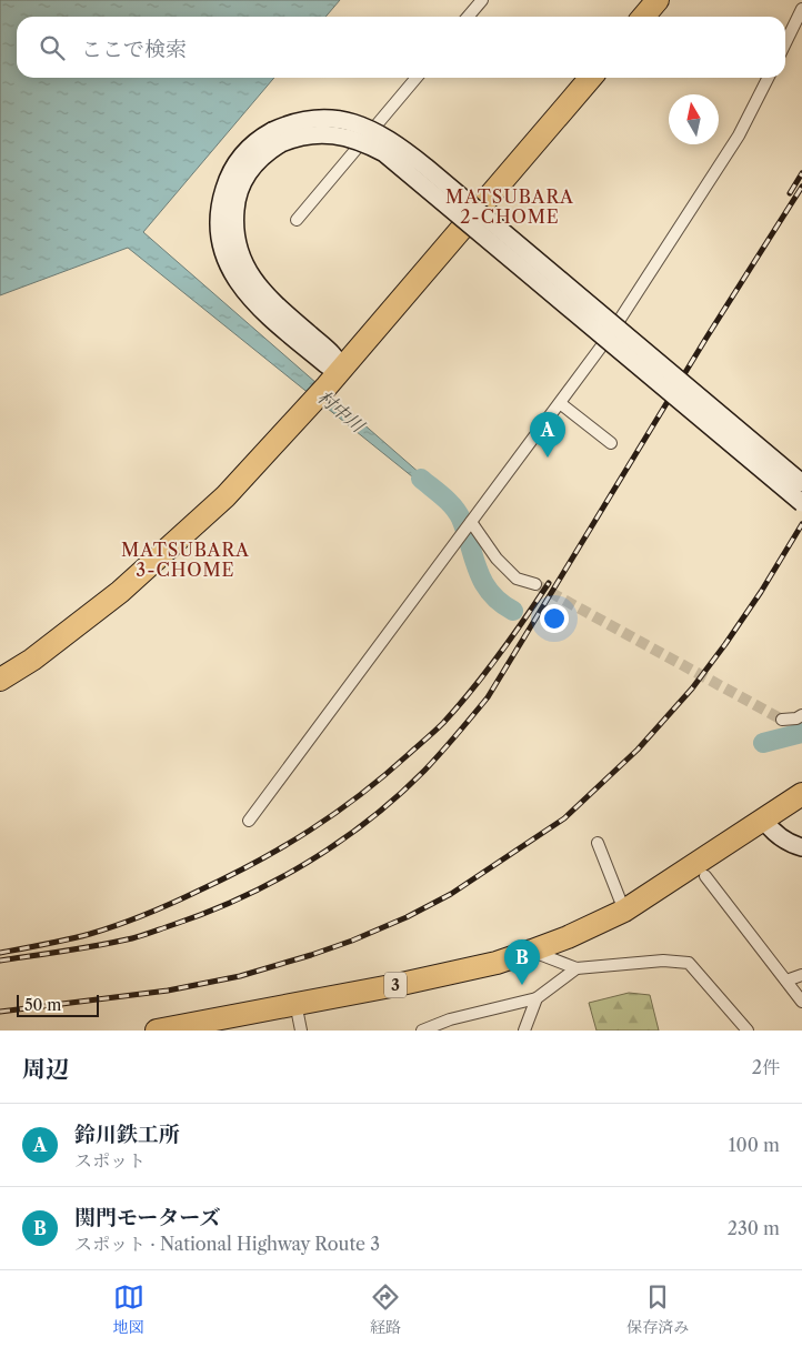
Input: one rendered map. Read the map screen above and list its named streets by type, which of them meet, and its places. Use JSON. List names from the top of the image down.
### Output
{
  "streets": {
    "highway": ["3"]
  },
  "districts": ["MATSUBARA 2-CHOME", "MATSUBARA 3-CHOME"],
  "water": ["村中川"],
  "scale_bar": "50 m",
  "north": "top",
  "page": {
    "search": "ここで検索",
    "pins": ["A", "B"],
    "scale": "50 m",
    "heading": ["周辺", "2件"],
    "list": [
      {
        "mark": "A",
        "name": "鈴川鉄工所",
        "note": "スポット",
        "value": "100 m"
      },
      {
        "mark": "B",
        "name": "関門モーターズ",
        "note": "スポット · National Highway Route 3",
        "value": "230 m"
      }
    ],
    "nav": ["地図", "経路", "保存済み"]
  }
}
